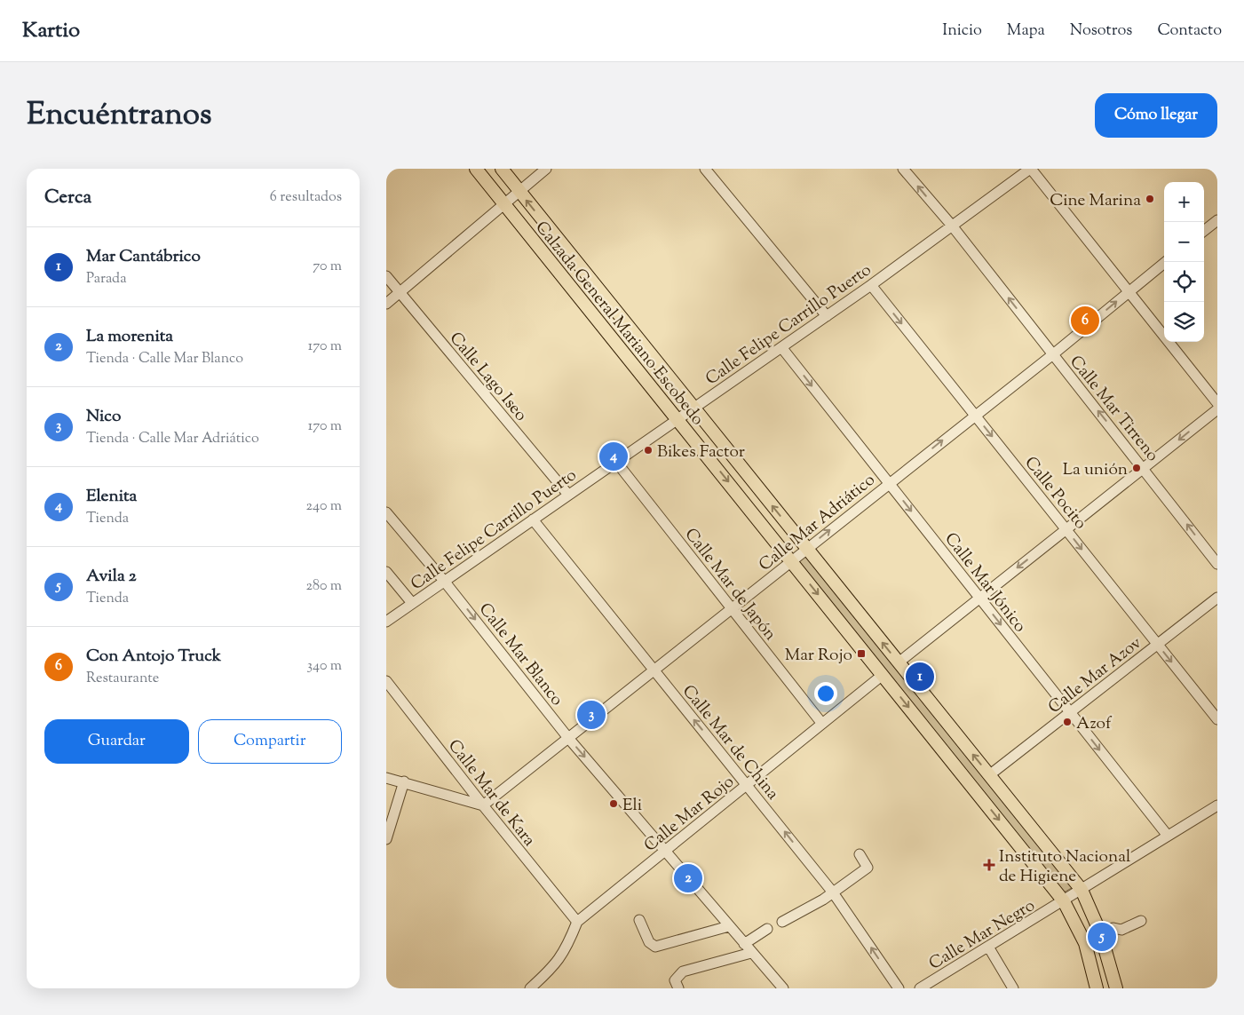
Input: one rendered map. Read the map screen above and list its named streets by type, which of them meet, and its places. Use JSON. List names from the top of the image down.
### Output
{
  "streets": {
    "main road": ["Calzada General Mariano Escobedo"],
    "street": [
      "Calle Felipe Carrillo Puerto",
      "Calle Lago Iseo",
      "Calle Mar Tirreno",
      "Calle Pocito",
      "Calle Mar Adriático",
      "Calle Mar Jónico",
      "Calle Mar de Japón",
      "Calle Mar Blanco",
      "Calle Mar Azov",
      "Calle Mar de China",
      "Calle Mar de Kara",
      "Calle Mar Rojo",
      "Calle Mar Negro"
    ]
  },
  "crossings": [
    ["Calzada General Mariano Escobedo", "Calle Felipe Carrillo Puerto"],
    ["Calzada General Mariano Escobedo", "Calle Mar Adriático"],
    ["Calzada General Mariano Escobedo", "Calle Mar Azov"],
    ["Calzada General Mariano Escobedo", "Calle Mar Rojo"],
    ["Calzada General Mariano Escobedo", "Calle Mar Negro"],
    ["Calle Felipe Carrillo Puerto", "Calle Lago Iseo"],
    ["Calle Felipe Carrillo Puerto", "Calle Mar Tirreno"],
    ["Calle Felipe Carrillo Puerto", "Calle Pocito"],
    ["Calle Felipe Carrillo Puerto", "Calle Mar Jónico"],
    ["Calle Felipe Carrillo Puerto", "Calle Mar de Japón"],
    ["Calle Felipe Carrillo Puerto", "Calle Mar Blanco"],
    ["Calle Felipe Carrillo Puerto", "Calle Mar de China"],
    ["Calle Mar Tirreno", "Calle Mar Adriático"],
    ["Calle Pocito", "Calle Mar Adriático"],
    ["Calle Pocito", "Calle Mar Azov"],
    ["Calle Mar Adriático", "Calle Mar Jónico"],
    ["Calle Mar Adriático", "Calle Mar de Japón"],
    ["Calle Mar Adriático", "Calle Mar Blanco"],
    ["Calle Mar Adriático", "Calle Mar de China"],
    ["Calle Mar Adriático", "Calle Mar de Kara"],
    ["Calle Mar Jónico", "Calle Mar Azov"],
    ["Calle Mar Jónico", "Calle Mar Negro"],
    ["Calle Mar de Japón", "Calle Mar Rojo"],
    ["Calle Mar Blanco", "Calle Mar Rojo"],
    ["Calle Mar de China", "Calle Mar Rojo"],
    ["Calle Mar de Kara", "Calle Mar Rojo"]
  ],
  "one_way": [
    "Calle Mar Tirreno",
    "Calle Pocito",
    "Calle Mar Adriático",
    "Calle Mar Jónico",
    "Calle Mar Blanco",
    "Calle Mar de China"
  ],
  "places": {
    "other": [
      "Cine Marina",
      "Bikes Factor",
      "La unión",
      "Azof",
      "Eli"
    ],
    "transit": ["Mar Rojo"],
    "health": ["Instituto Nacional de Higiene"]
  },
  "page": {
    "header": "Kartio",
    "nav": [
      "Inicio",
      "Mapa",
      "Nosotros",
      "Contacto"
    ],
    "title": "Encuéntranos",
    "buttons": [
      "Cómo llegar",
      ["Guardar", "Compartir"]
    ],
    "heading": ["Cerca", "6 resultados"],
    "map_buttons": ["+", "−"],
    "list": [
      {
        "mark": "1",
        "name": "Mar Cantábrico",
        "note": "Parada",
        "value": "70 m"
      },
      {
        "mark": "2",
        "name": "La morenita",
        "note": "Tienda · Calle Mar Blanco",
        "value": "170 m"
      },
      {
        "mark": "3",
        "name": "Nico",
        "note": "Tienda · Calle Mar Adriático",
        "value": "170 m"
      },
      {
        "mark": "4",
        "name": "Elenita",
        "note": "Tienda",
        "value": "240 m"
      },
      {
        "mark": "5",
        "name": "Avila 2",
        "note": "Tienda",
        "value": "280 m"
      },
      {
        "mark": "6",
        "name": "Con Antojo Truck",
        "note": "Restaurante",
        "value": "340 m"
      }
    ],
    "pins": [
      "6",
      "4",
      "1",
      "3",
      "2",
      "5"
    ]
  }
}
